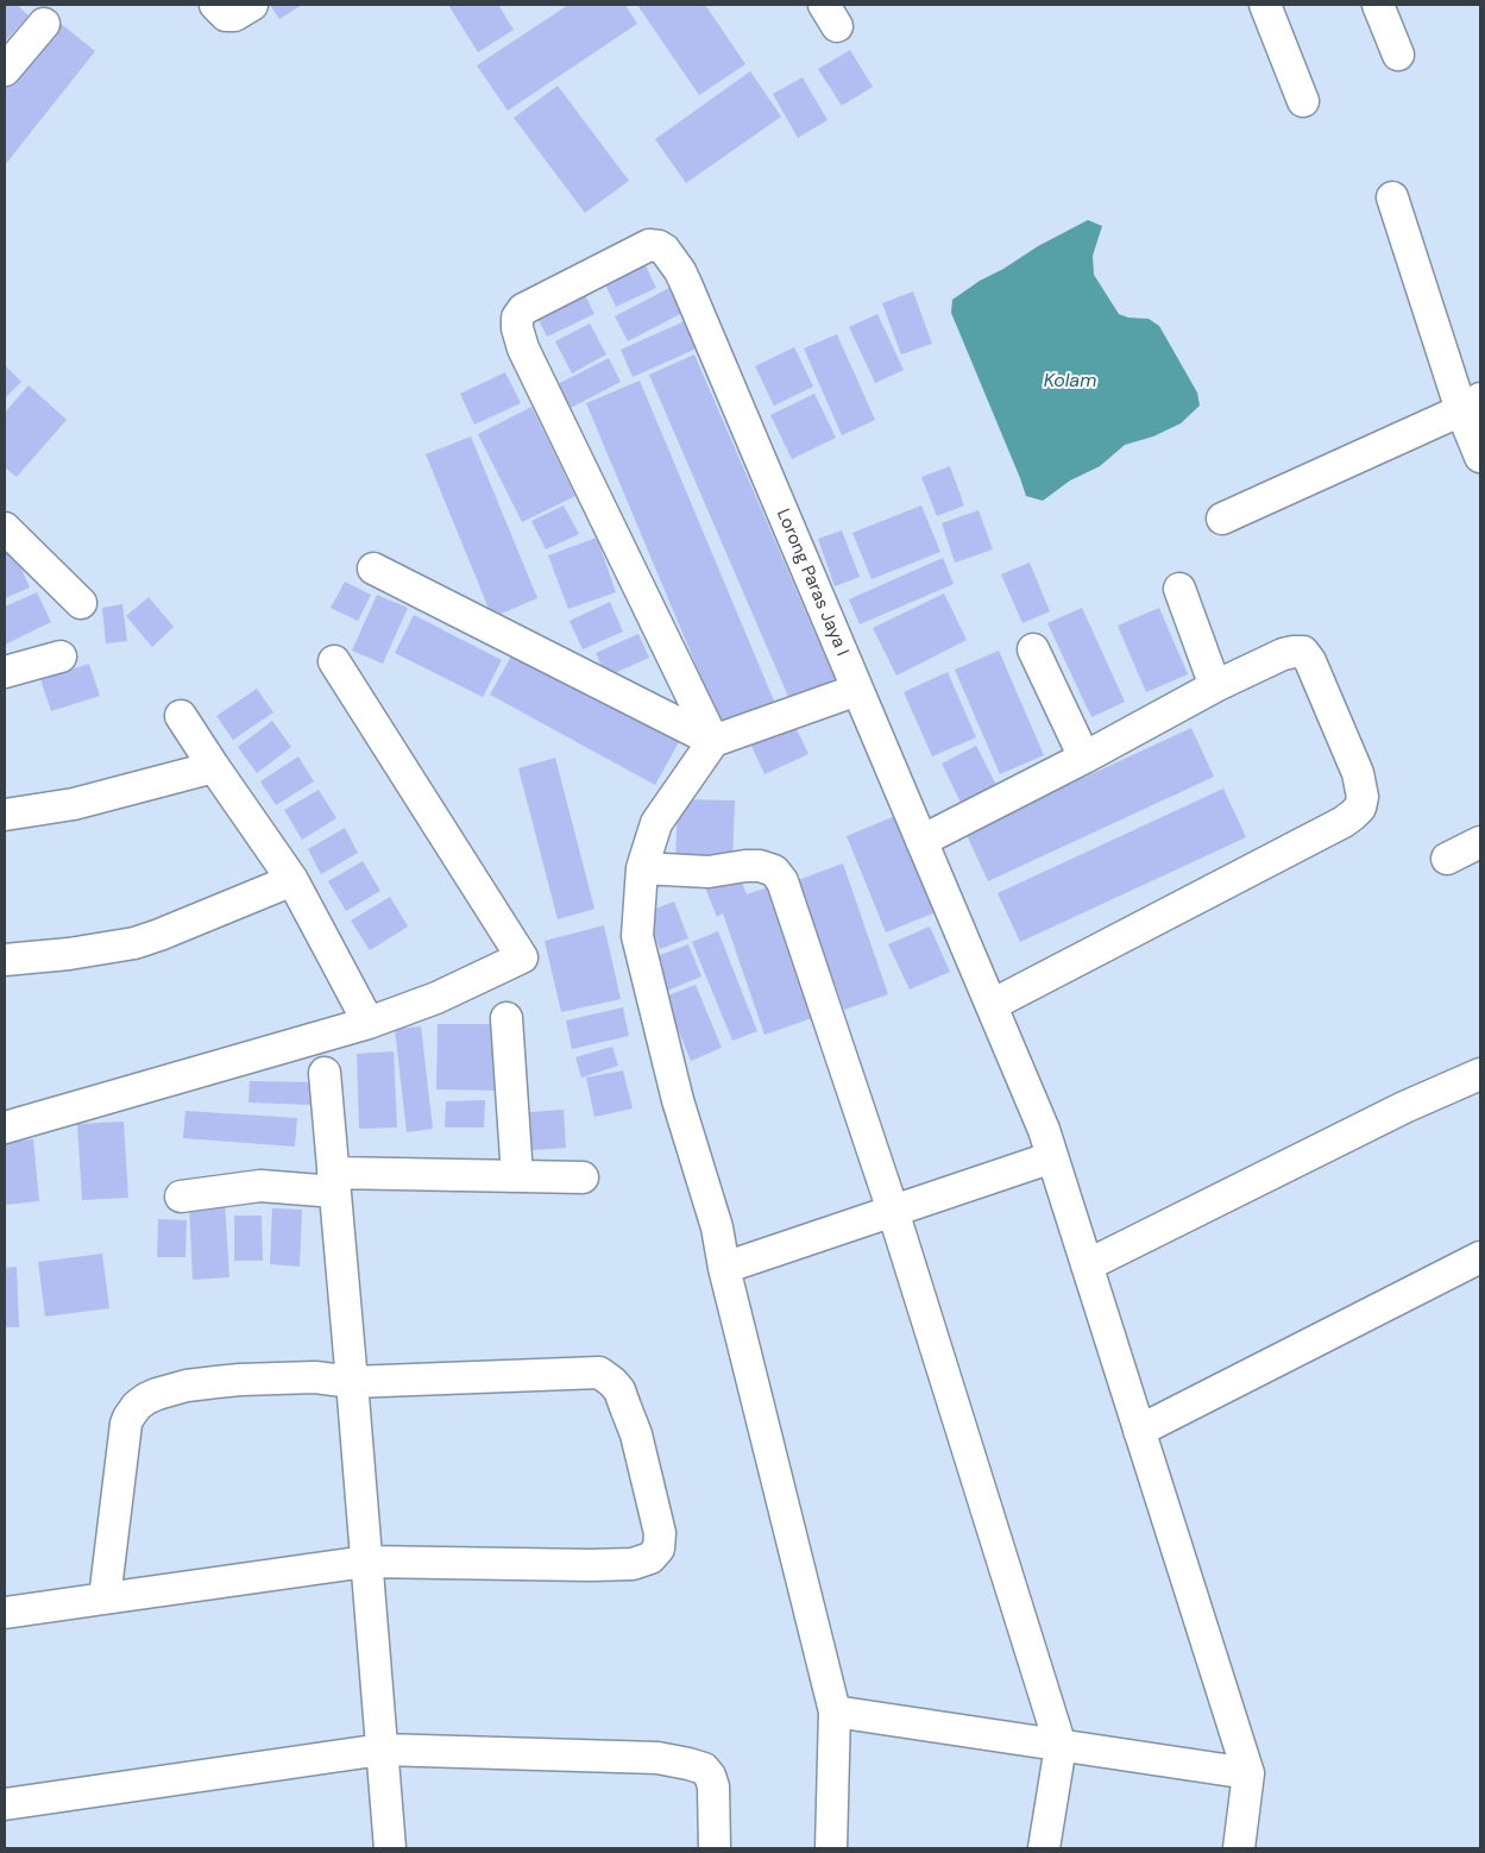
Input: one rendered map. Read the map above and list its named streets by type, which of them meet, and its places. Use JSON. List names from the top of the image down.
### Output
{
  "streets": {
    "street": ["Lorong Paras Jaya I"]
  },
  "water": ["Kolam"]
}
